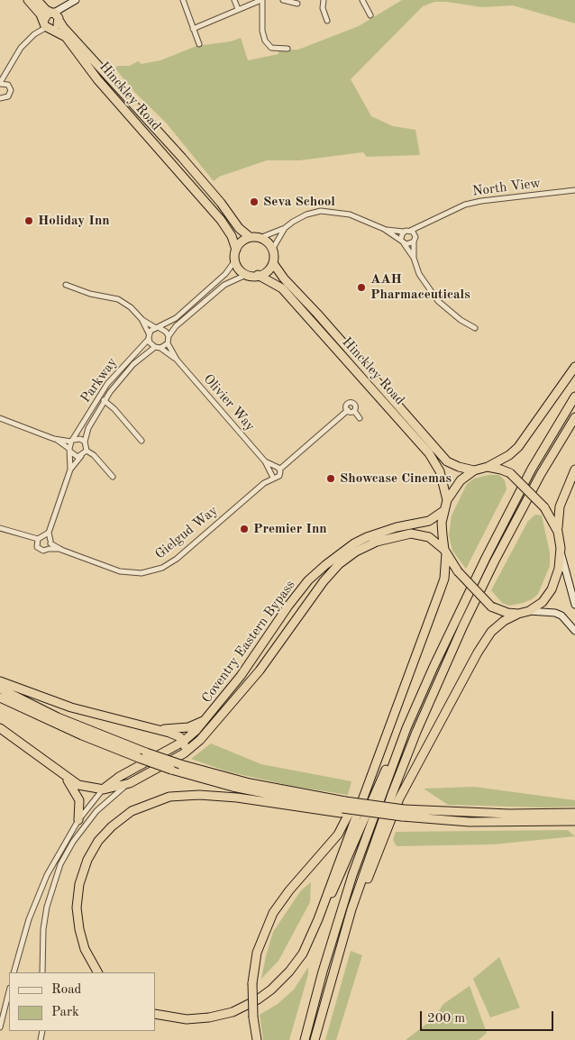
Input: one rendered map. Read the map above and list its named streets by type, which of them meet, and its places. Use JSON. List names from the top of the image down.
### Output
{
  "streets": {
    "highway": ["Hinckley Road", "Coventry Eastern Bypass"],
    "street": [
      "North View",
      "Parkway",
      "Olivier Way",
      "Gielgud Way"
    ]
  },
  "crossings": [
    ["Hinckley Road", "Coventry Eastern Bypass"],
    ["Parkway", "Olivier Way"],
    ["Olivier Way", "Gielgud Way"]
  ],
  "places": [
    "Seva School",
    "Holiday Inn",
    "AAH Pharmaceuticals",
    "Showcase Cinemas",
    "Premier Inn"
  ],
  "legend": ["Road", "Park"],
  "scale_bar": "200 m"
}
